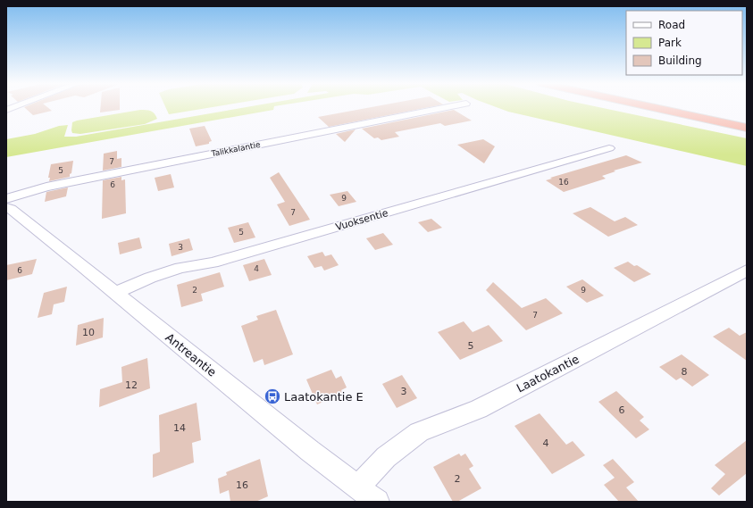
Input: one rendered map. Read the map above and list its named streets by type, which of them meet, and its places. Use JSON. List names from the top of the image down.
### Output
{
  "streets": {
    "street": [
      "Talikkalantie",
      "Vuoksentie",
      "Antreantie",
      "Laatokantie"
    ]
  },
  "crossings": [
    ["Vuoksentie", "Antreantie"],
    ["Antreantie", "Laatokantie"]
  ],
  "places": {
    "bus stop": ["Laatokantie E"]
  },
  "house_numbers": [
    "7",
    "5",
    "16",
    "6",
    "9",
    "7",
    "5",
    "3",
    "4",
    "6",
    "2",
    "9",
    "7",
    "10",
    "5",
    "8",
    "12",
    "3",
    "6",
    "14",
    "4",
    "2",
    "16"
  ],
  "legend": ["Road", "Park", "Building"]
}
